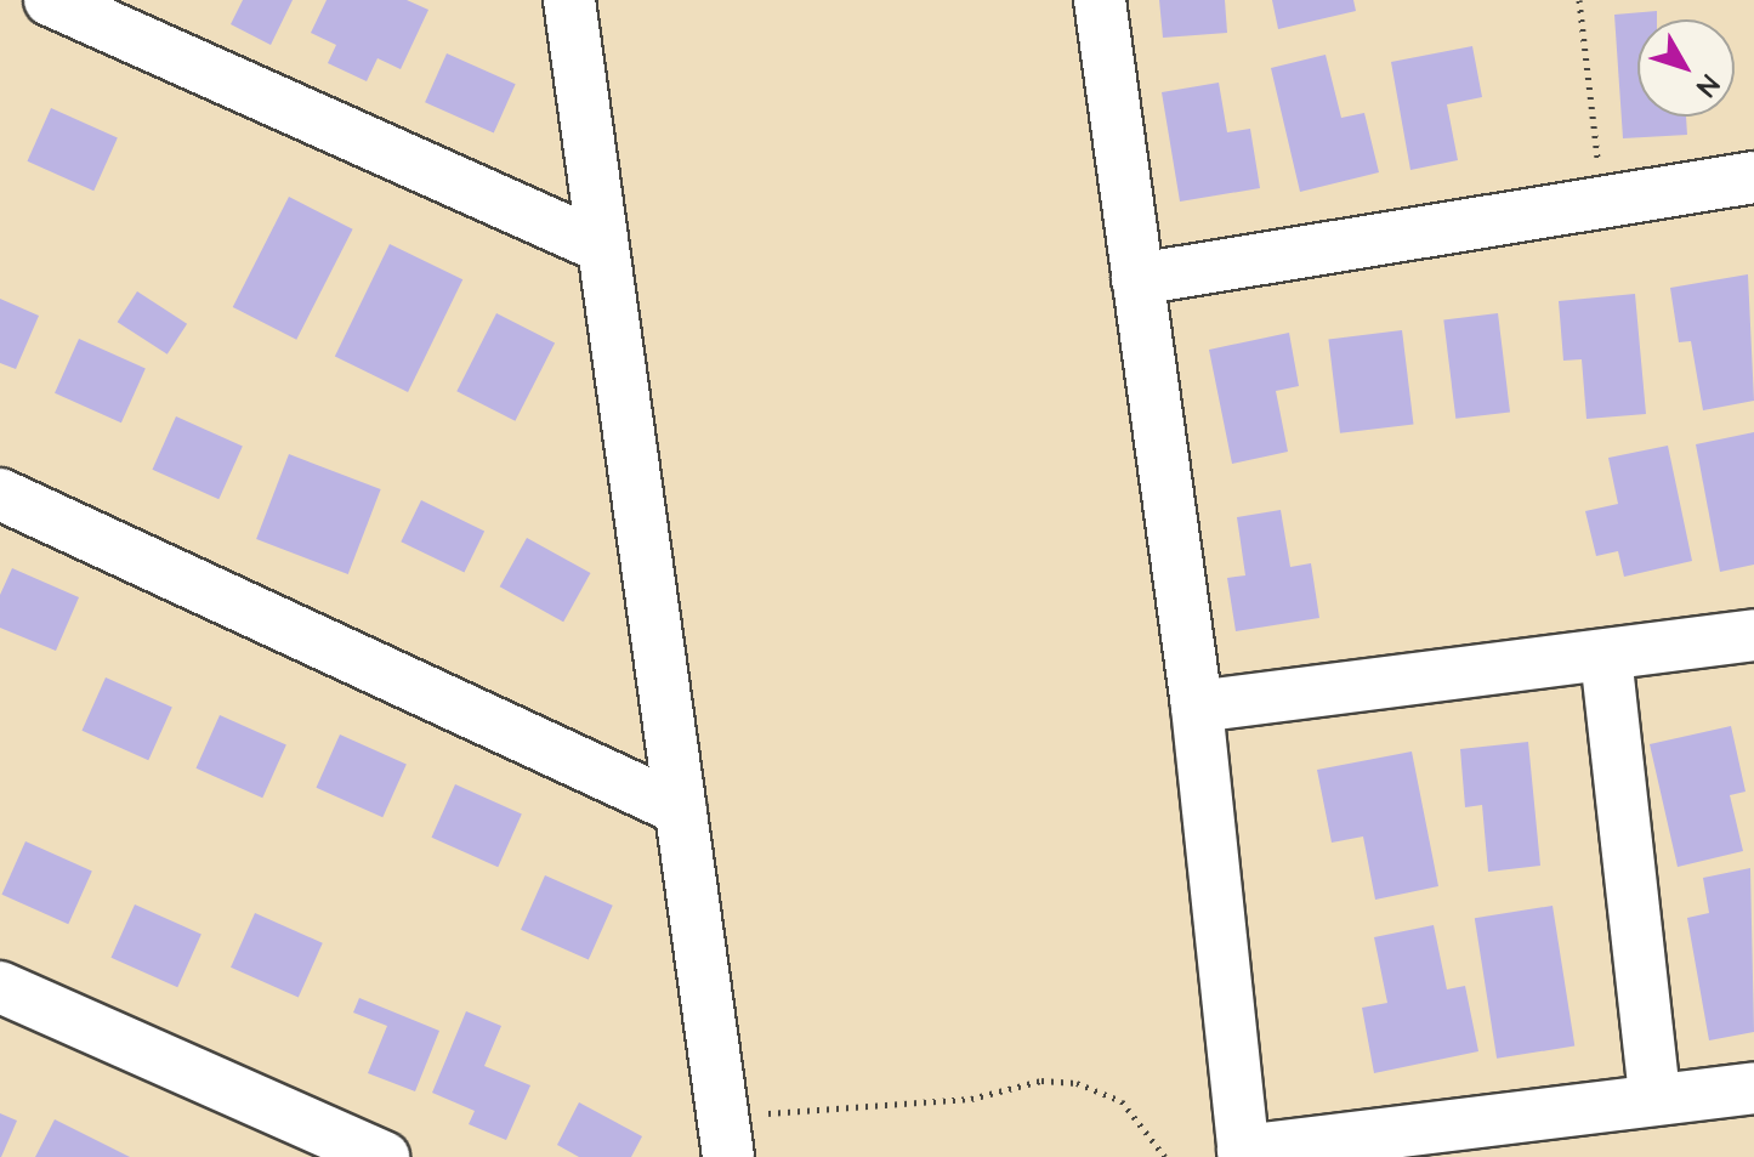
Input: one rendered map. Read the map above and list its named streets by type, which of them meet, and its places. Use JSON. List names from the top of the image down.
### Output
{
  "north": "bottom right"
}
